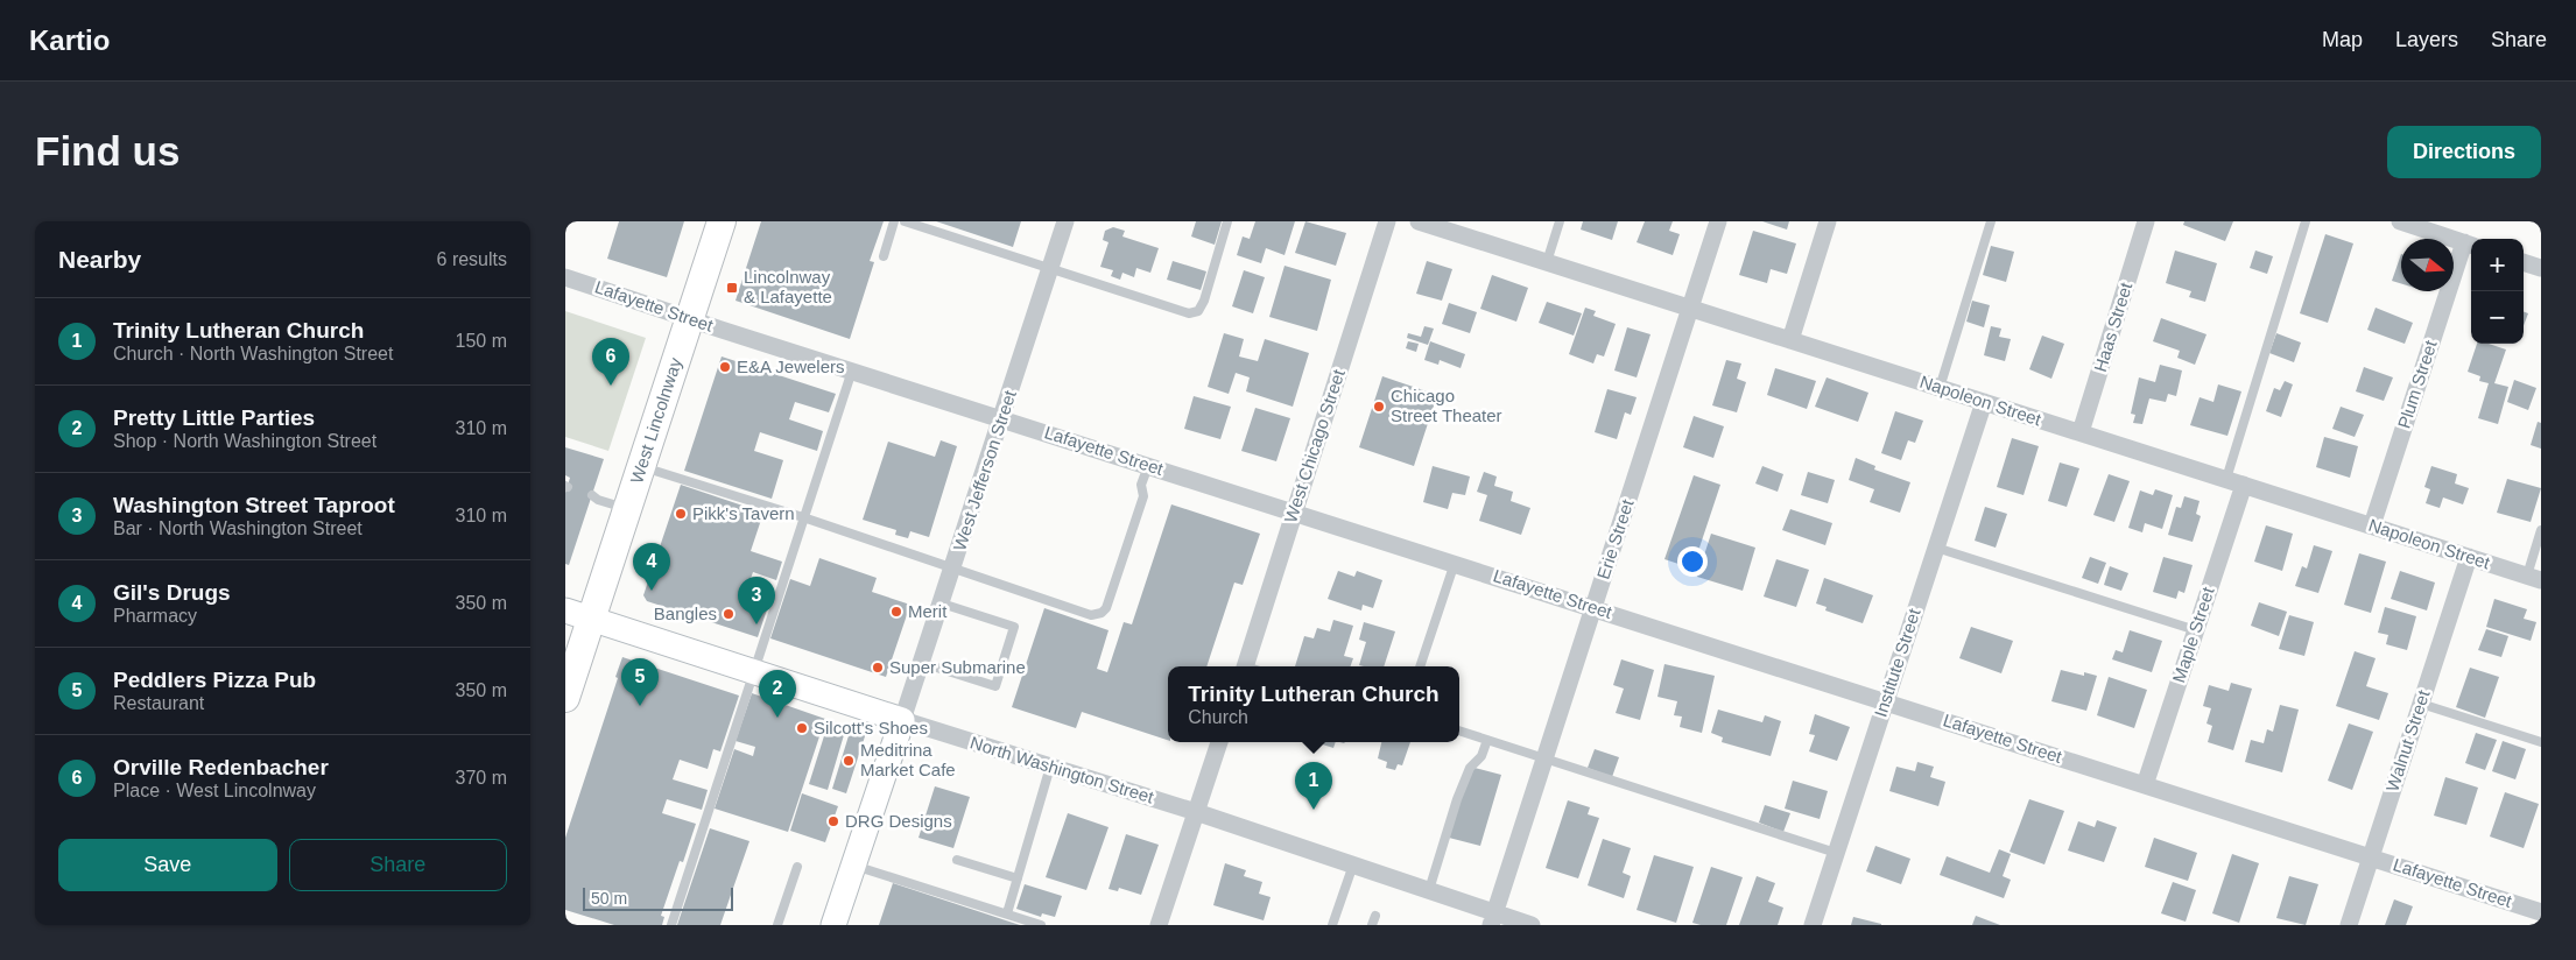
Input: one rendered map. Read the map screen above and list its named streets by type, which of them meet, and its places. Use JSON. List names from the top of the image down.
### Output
{
  "streets": {
    "main road": ["West Lincolnway", "North Washington Street"],
    "street": [
      "Lafayette Street",
      "Haas Street",
      "Plum Street",
      "Napoleon Street",
      "West Chicago Street",
      "West Jefferson Street",
      "Erie Street",
      "Maple Street",
      "Institute Street",
      "Walnut Street"
    ]
  },
  "crossings": [
    ["Lafayette Street", "West Lincolnway"],
    ["Lafayette Street", "West Chicago Street"],
    ["Lafayette Street", "West Jefferson Street"],
    ["Lafayette Street", "Erie Street"],
    ["Lafayette Street", "Maple Street"],
    ["Lafayette Street", "Institute Street"],
    ["Lafayette Street", "Walnut Street"],
    ["Haas Street", "Napoleon Street"],
    ["Plum Street", "Napoleon Street"],
    ["Napoleon Street", "Erie Street"],
    ["Napoleon Street", "Maple Street"],
    ["Napoleon Street", "Institute Street"],
    ["Napoleon Street", "Walnut Street"],
    ["West Lincolnway", "North Washington Street"],
    ["West Jefferson Street", "North Washington Street"],
    ["Erie Street", "North Washington Street"]
  ],
  "places": {
    "transit": ["Lincolnway & Lafayette"],
    "other": [
      "E&A Jewelers",
      "Chicago Street Theater",
      "Pikk's Tavern",
      "Merit",
      "Bangles",
      "Super Submarine",
      "Silcott's Shoes",
      "Meditrina Market Cafe",
      "DRG Designs"
    ]
  },
  "scale_bar": "50 m",
  "north": "right",
  "page": {
    "header": "Kartio",
    "nav": ["Map", "Layers", "Share"],
    "buttons": [
      "Directions",
      ["Save", "Share"]
    ],
    "title": "Find us",
    "heading": ["Nearby", "6 results"],
    "map_buttons": ["+", "−"],
    "list": [
      {
        "mark": "1",
        "name": "Trinity Lutheran Church",
        "note": "Church · North Washington Street",
        "value": "150 m"
      },
      {
        "mark": "2",
        "name": "Pretty Little Parties",
        "note": "Shop · North Washington Street",
        "value": "310 m"
      },
      {
        "mark": "3",
        "name": "Washington Street Taproot",
        "note": "Bar · North Washington Street",
        "value": "310 m"
      },
      {
        "mark": "4",
        "name": "Gil's Drugs",
        "note": "Pharmacy",
        "value": "350 m"
      },
      {
        "mark": "5",
        "name": "Peddlers Pizza Pub",
        "note": "Restaurant",
        "value": "350 m"
      },
      {
        "mark": "6",
        "name": "Orville Redenbacher",
        "note": "Place · West Lincolnway",
        "value": "370 m"
      }
    ],
    "pins": [
      "6",
      "4",
      "3",
      "5",
      "2",
      "1"
    ],
    "popup": ["Trinity Lutheran Church", "Church"],
    "scale": "50 m"
  }
}
